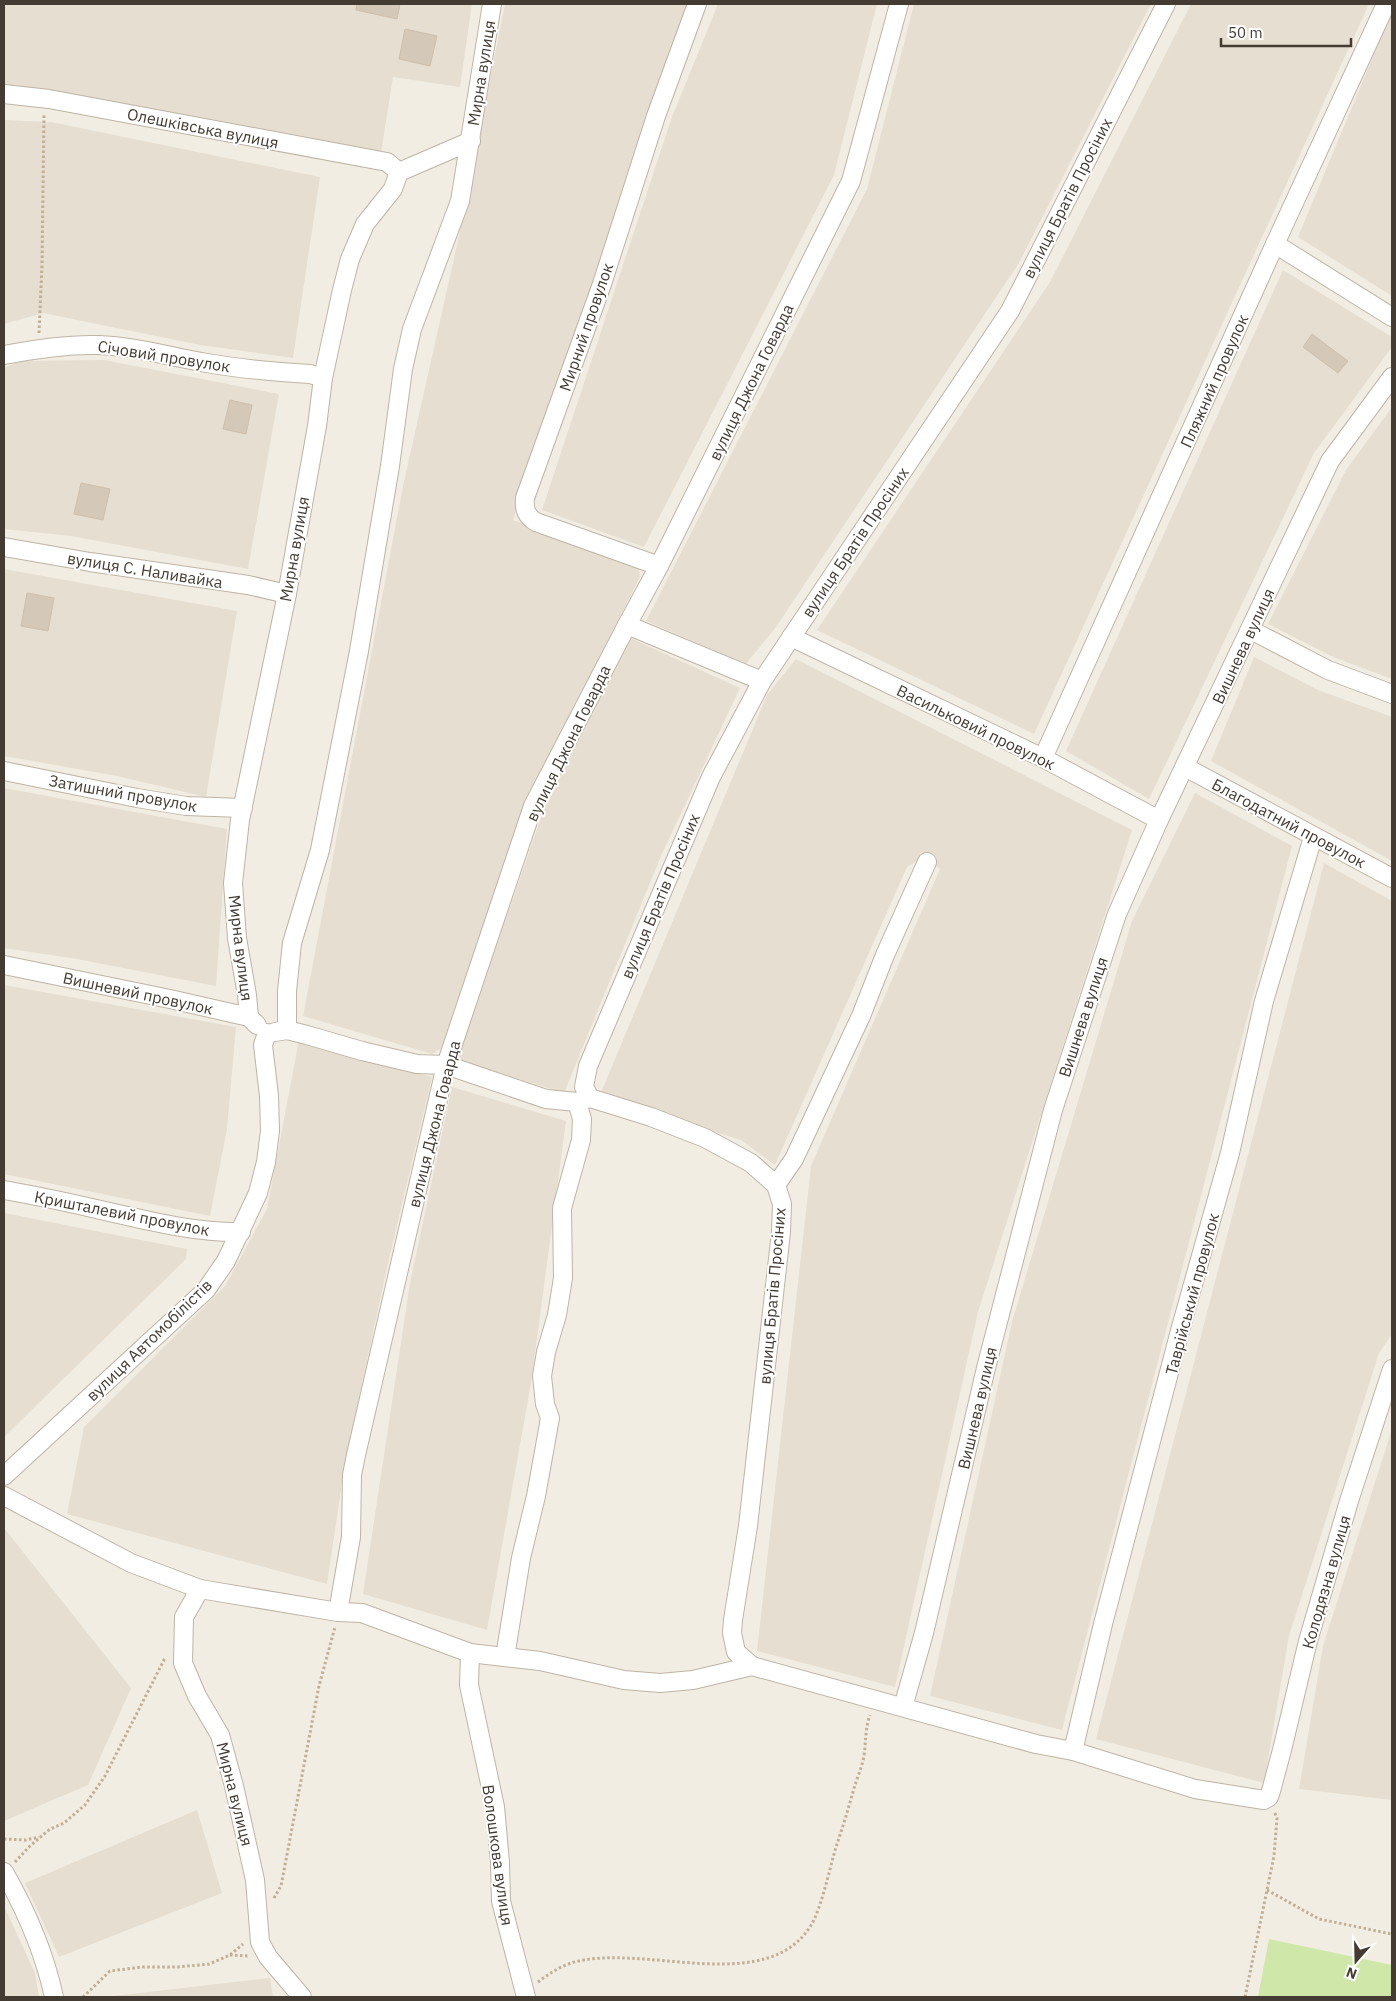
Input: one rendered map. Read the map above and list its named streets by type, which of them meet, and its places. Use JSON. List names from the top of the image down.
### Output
{
  "streets": {
    "street": [
      "Мирна вулиця",
      "Олешківська вулиця",
      "вулиця Братів Просіних",
      "Мирний провулок",
      "Січовий провулок",
      "Пляжний провулок",
      "вулиця Джона Говарда",
      "вулиця С. Наливайка",
      "Вишнева вулиця",
      "Васильковий провулок",
      "Затишний провулок",
      "Благодатний провулок",
      "Вишневий провулок",
      "Кришталевий провулок",
      "Таврійський провулок",
      "вулиця Автомобілістів",
      "Колодязна вулиця",
      "Волошкова вулиця"
    ]
  },
  "crossings": [
    ["Мирна вулиця", "Олешківська вулиця"],
    ["Мирна вулиця", "Січовий провулок"],
    ["Мирна вулиця", "вулиця С. Наливайка"],
    ["Мирна вулиця", "Затишний провулок"],
    ["Мирна вулиця", "Вишневий провулок"],
    ["вулиця Братів Просіних", "Васильковий провулок"],
    ["Мирний провулок", "вулиця Джона Говарда"],
    ["Пляжний провулок", "Васильковий провулок"],
    ["Вишнева вулиця", "Васильковий провулок"],
    ["Вишнева вулиця", "Благодатний провулок"],
    ["Благодатний провулок", "Таврійський провулок"],
    ["Вишневий провулок", "вулиця Автомобілістів"],
    ["Кришталевий провулок", "вулиця Автомобілістів"]
  ],
  "scale_bar": "50 m",
  "north": "bottom"
}
